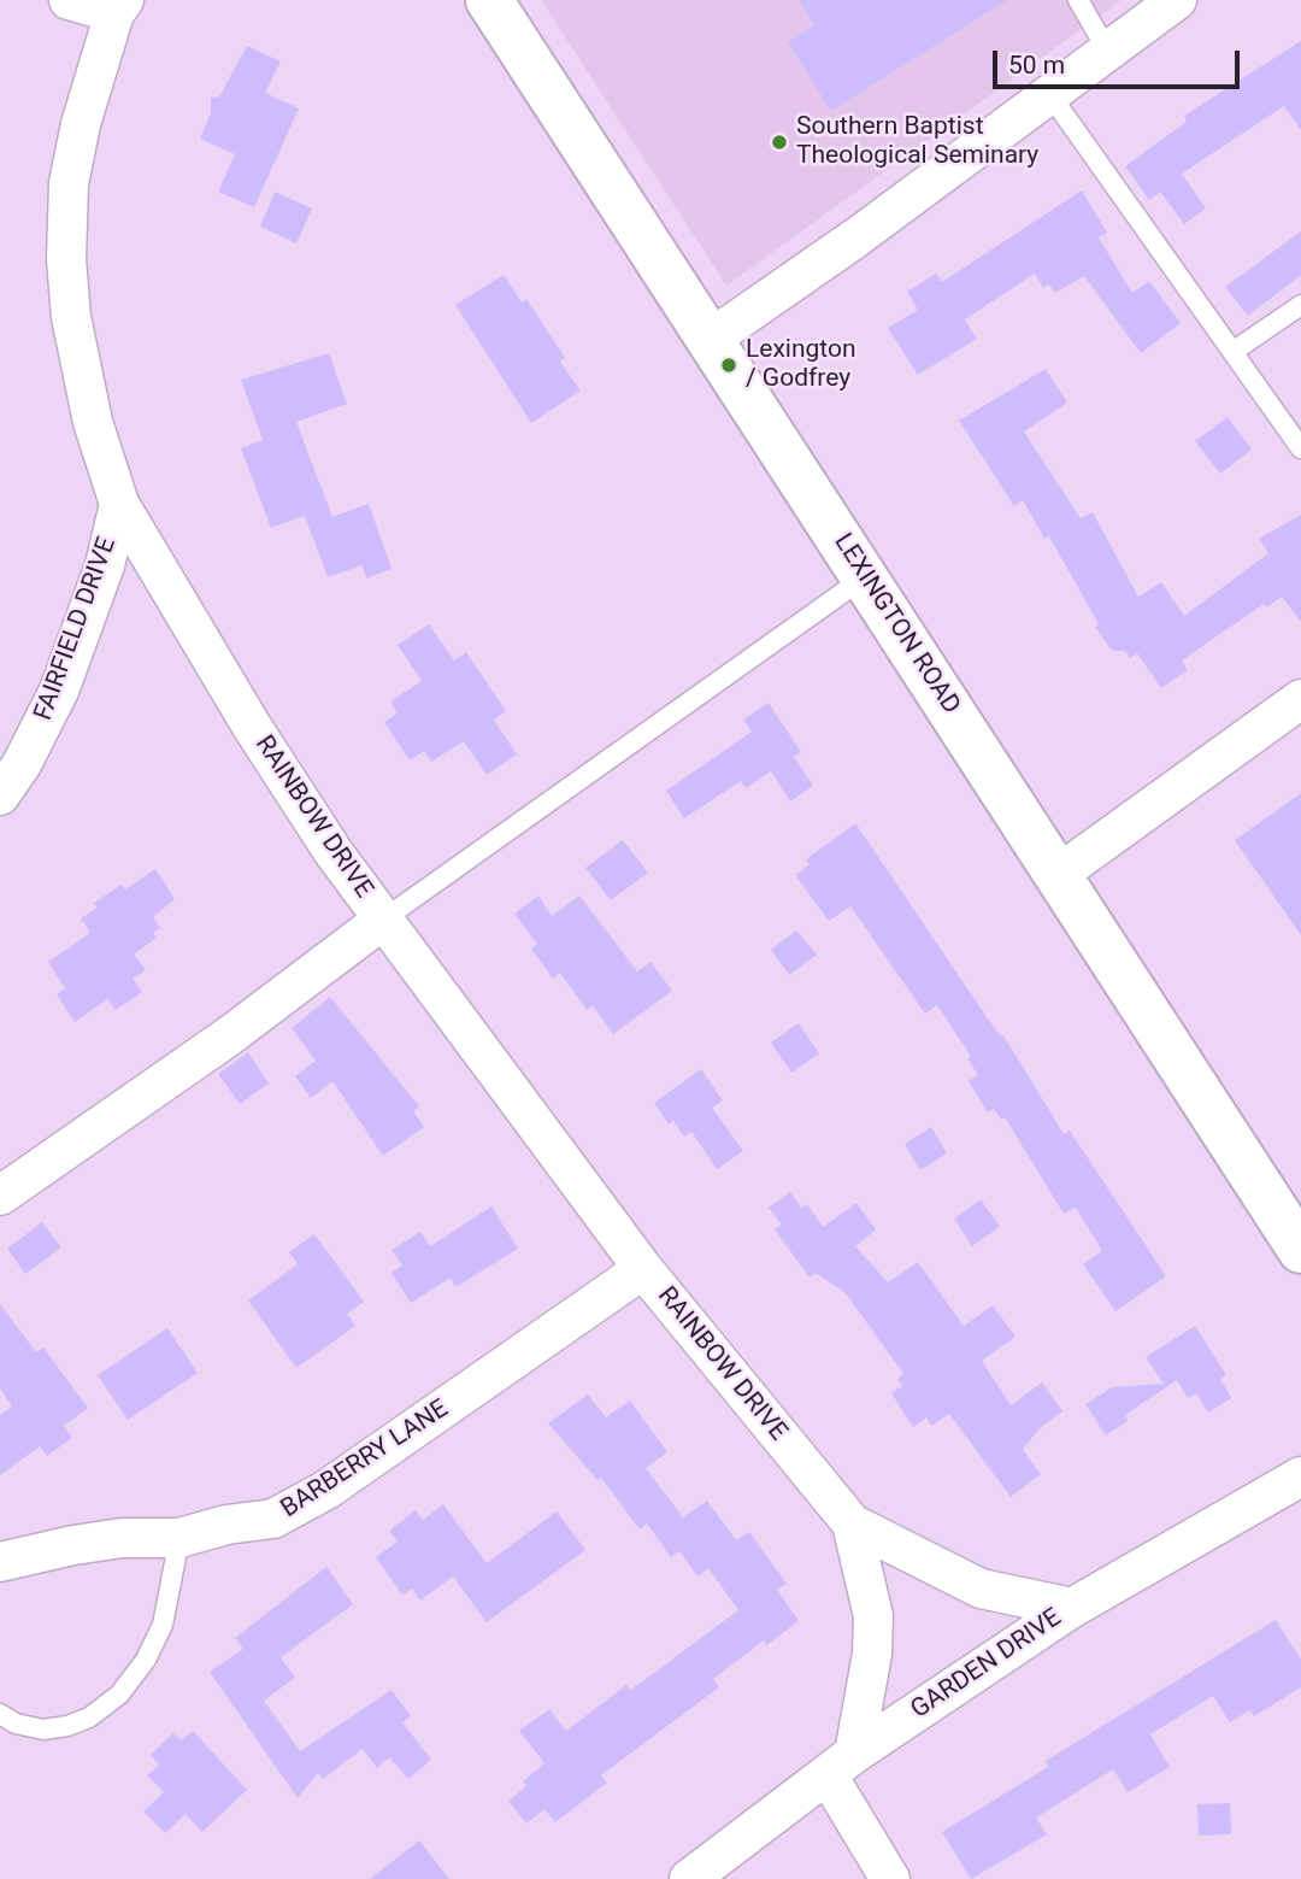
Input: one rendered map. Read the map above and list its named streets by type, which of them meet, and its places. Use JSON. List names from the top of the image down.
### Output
{
  "streets": {
    "main road": ["LEXINGTON ROAD"],
    "street": [
      "FAIRFIELD DRIVE",
      "RAINBOW DRIVE",
      "BARBERRY LANE",
      "GARDEN DRIVE"
    ]
  },
  "crossings": [
    ["FAIRFIELD DRIVE", "RAINBOW DRIVE"],
    ["RAINBOW DRIVE", "BARBERRY LANE"],
    ["RAINBOW DRIVE", "GARDEN DRIVE"]
  ],
  "places": ["Southern Baptist Theological Seminary", "Lexington / Godfrey"],
  "scale_bar": "50 m"
}
